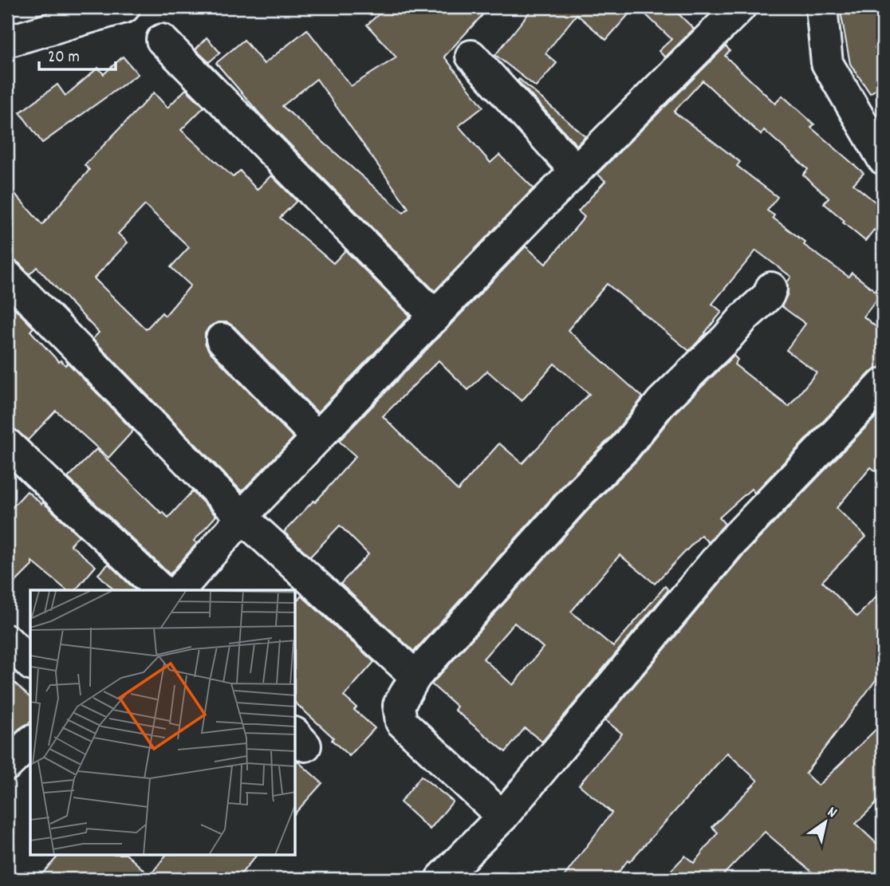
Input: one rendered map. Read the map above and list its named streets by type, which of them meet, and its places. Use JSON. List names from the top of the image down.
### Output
{
  "scale_bar": "20 m",
  "north": "top right"
}
